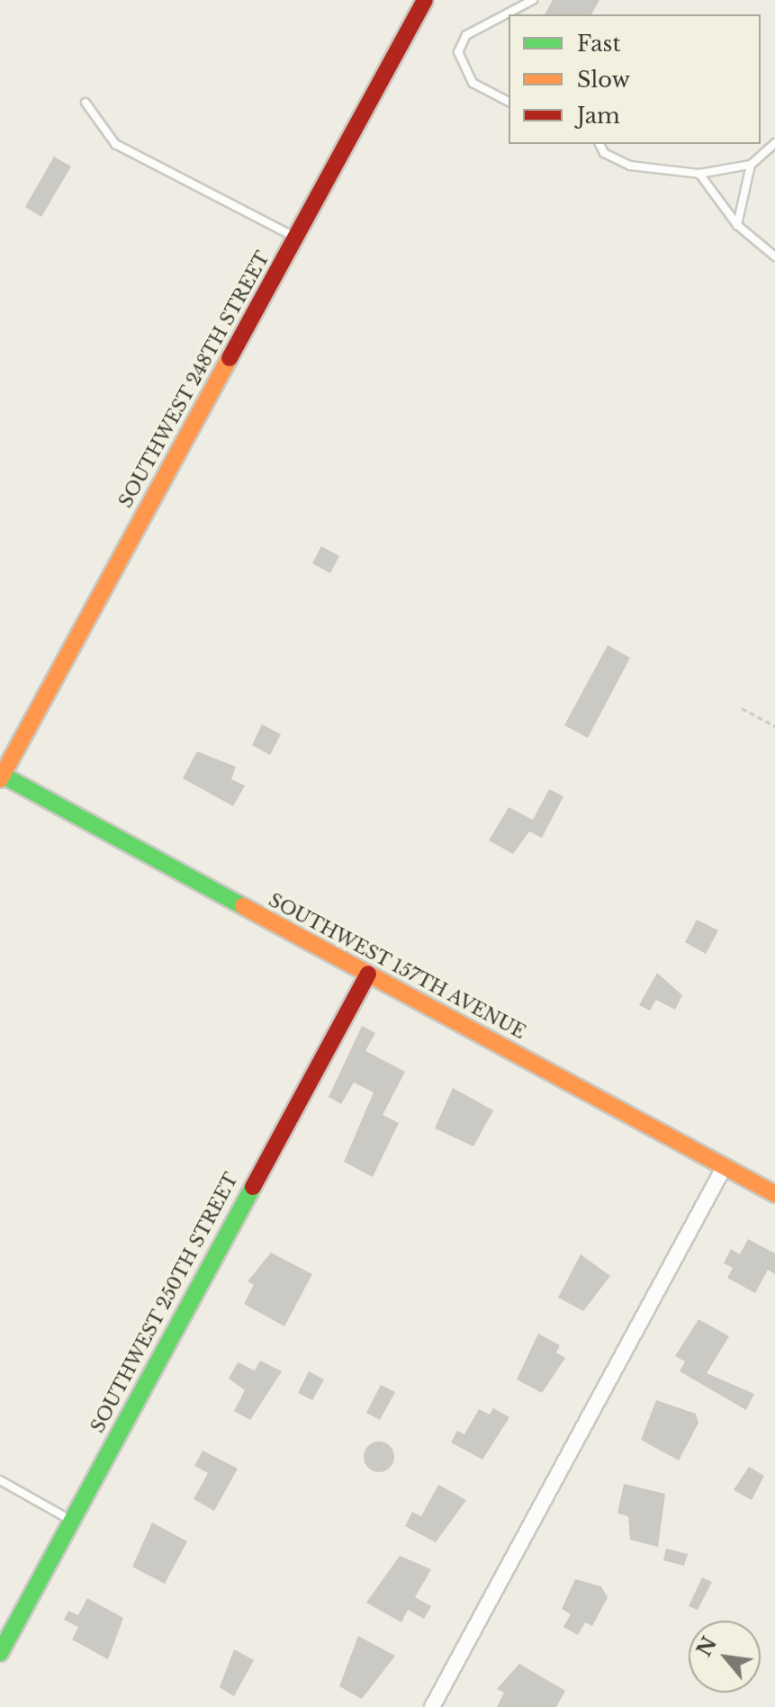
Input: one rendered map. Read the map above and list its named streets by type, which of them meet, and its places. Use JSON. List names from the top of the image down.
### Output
{
  "streets": {
    "street": ["SOUTHWEST 248TH STREET", "SOUTHWEST 157TH AVENUE", "SOUTHWEST 250TH STREET"]
  },
  "crossings": [
    ["SOUTHWEST 248TH STREET", "SOUTHWEST 157TH AVENUE"],
    ["SOUTHWEST 157TH AVENUE", "SOUTHWEST 250TH STREET"]
  ],
  "legend": ["Fast", "Slow", "Jam"],
  "north": "top left"
}
